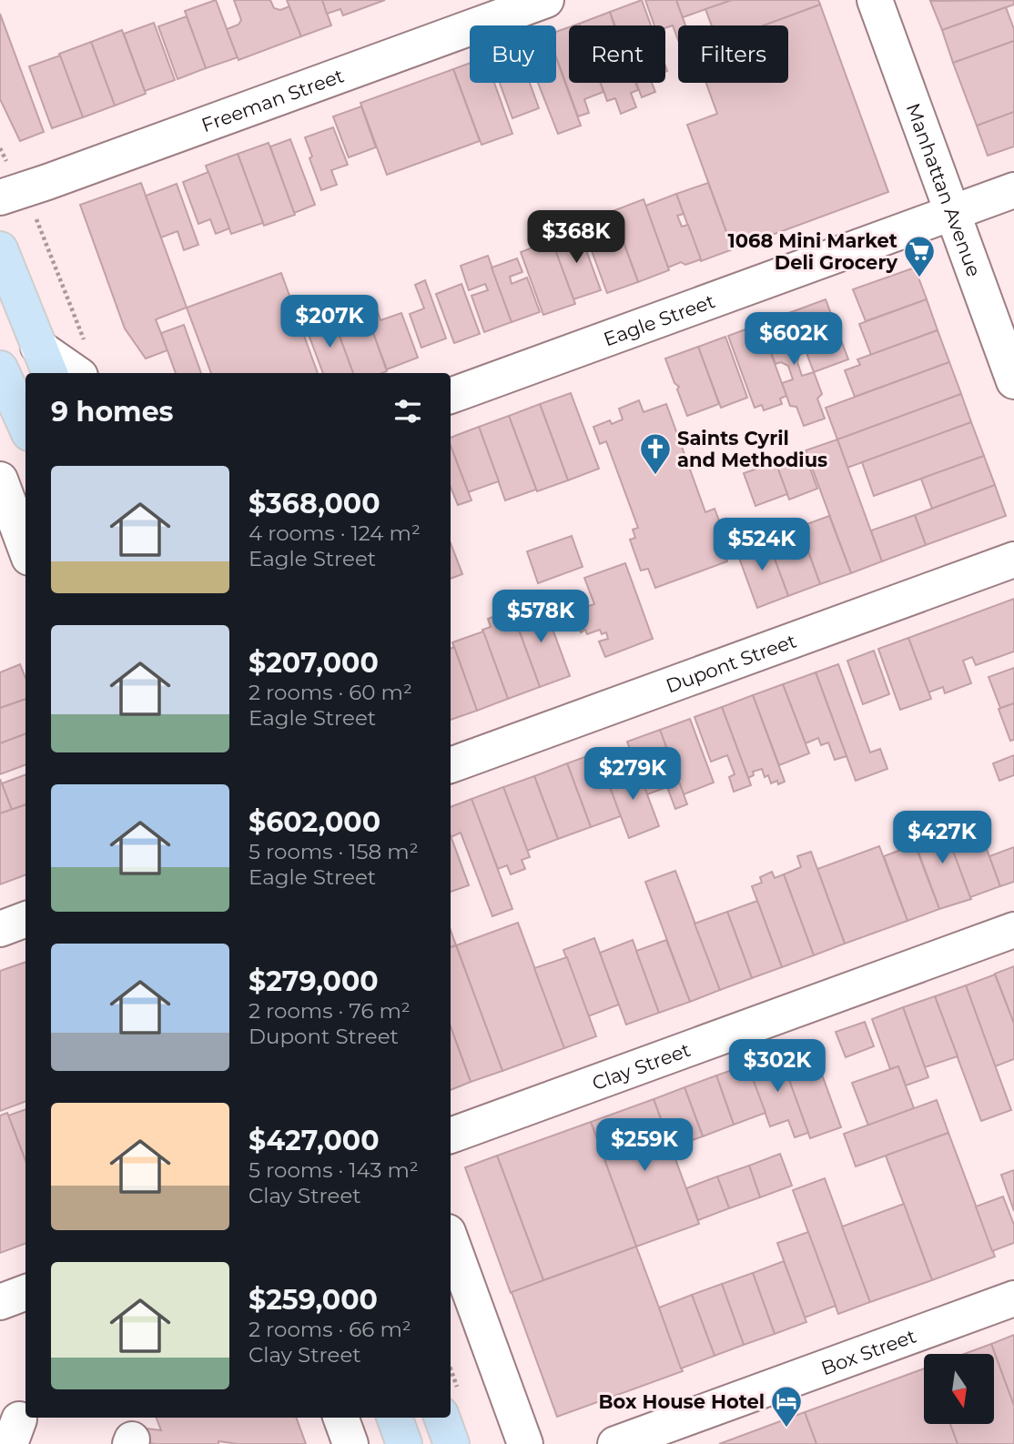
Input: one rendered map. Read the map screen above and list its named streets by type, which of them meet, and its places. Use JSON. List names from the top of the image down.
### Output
{
  "streets": {
    "street": [
      "Freeman Street",
      "Manhattan Avenue",
      "Eagle Street",
      "Dupont Street",
      "Clay Street",
      "Box Street"
    ]
  },
  "crossings": [
    ["Manhattan Avenue", "Eagle Street"]
  ],
  "places": {
    "supermarket": ["1068 Mini Market Deli Grocery"],
    "church": ["Saints Cyril and Methodius"],
    "hotel": ["Box House Hotel"]
  },
  "north": "bottom",
  "page": {
    "chip": ["Buy", "Rent", "Filters"],
    "price": [
      "$368K",
      "$207K",
      "$602K",
      "$524K",
      "$578K",
      "$279K",
      "$427K",
      "$302K",
      "$259K"
    ],
    "heading": "9 homes",
    "list": [
      {
        "name": "$368,000",
        "note": "4 rooms · 124 m² · Eagle Street"
      },
      {
        "name": "$207,000",
        "note": "2 rooms · 60 m² · Eagle Street"
      },
      {
        "name": "$602,000",
        "note": "5 rooms · 158 m² · Eagle Street"
      },
      {
        "name": "$279,000",
        "note": "2 rooms · 76 m² · Dupont Street"
      },
      {
        "name": "$427,000",
        "note": "5 rooms · 143 m² · Clay Street"
      },
      {
        "name": "$259,000",
        "note": "2 rooms · 66 m² · Clay Street"
      }
    ]
  }
}
